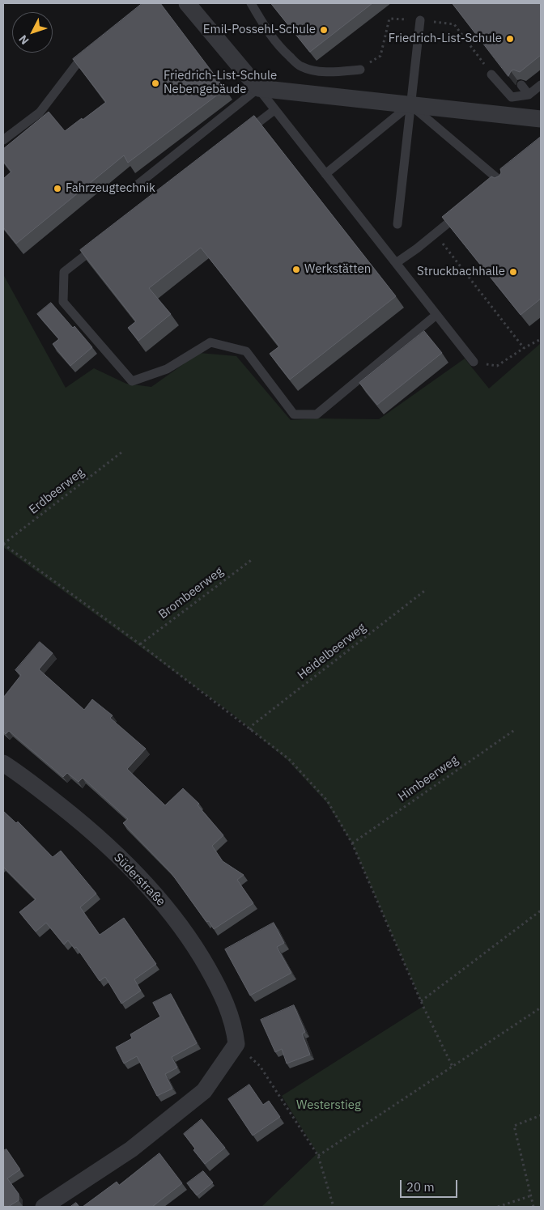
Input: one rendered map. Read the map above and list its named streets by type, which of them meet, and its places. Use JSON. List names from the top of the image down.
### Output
{
  "streets": {
    "street": ["Süderstraße"],
    "path": [
      "Erdbeerweg",
      "Brombeerweg",
      "Heidelbeerweg",
      "Himbeerweg"
    ]
  },
  "parks": ["Westerstieg"],
  "places": [
    "Emil-Possehl-Schule",
    "Friedrich-List-Schule",
    "Friedrich-List-Schule Nebengebäude",
    "Fahrzeugtechnik",
    "Werkstätten",
    "Struckbachhalle"
  ],
  "scale_bar": "20 m",
  "north": "bottom left"
}
